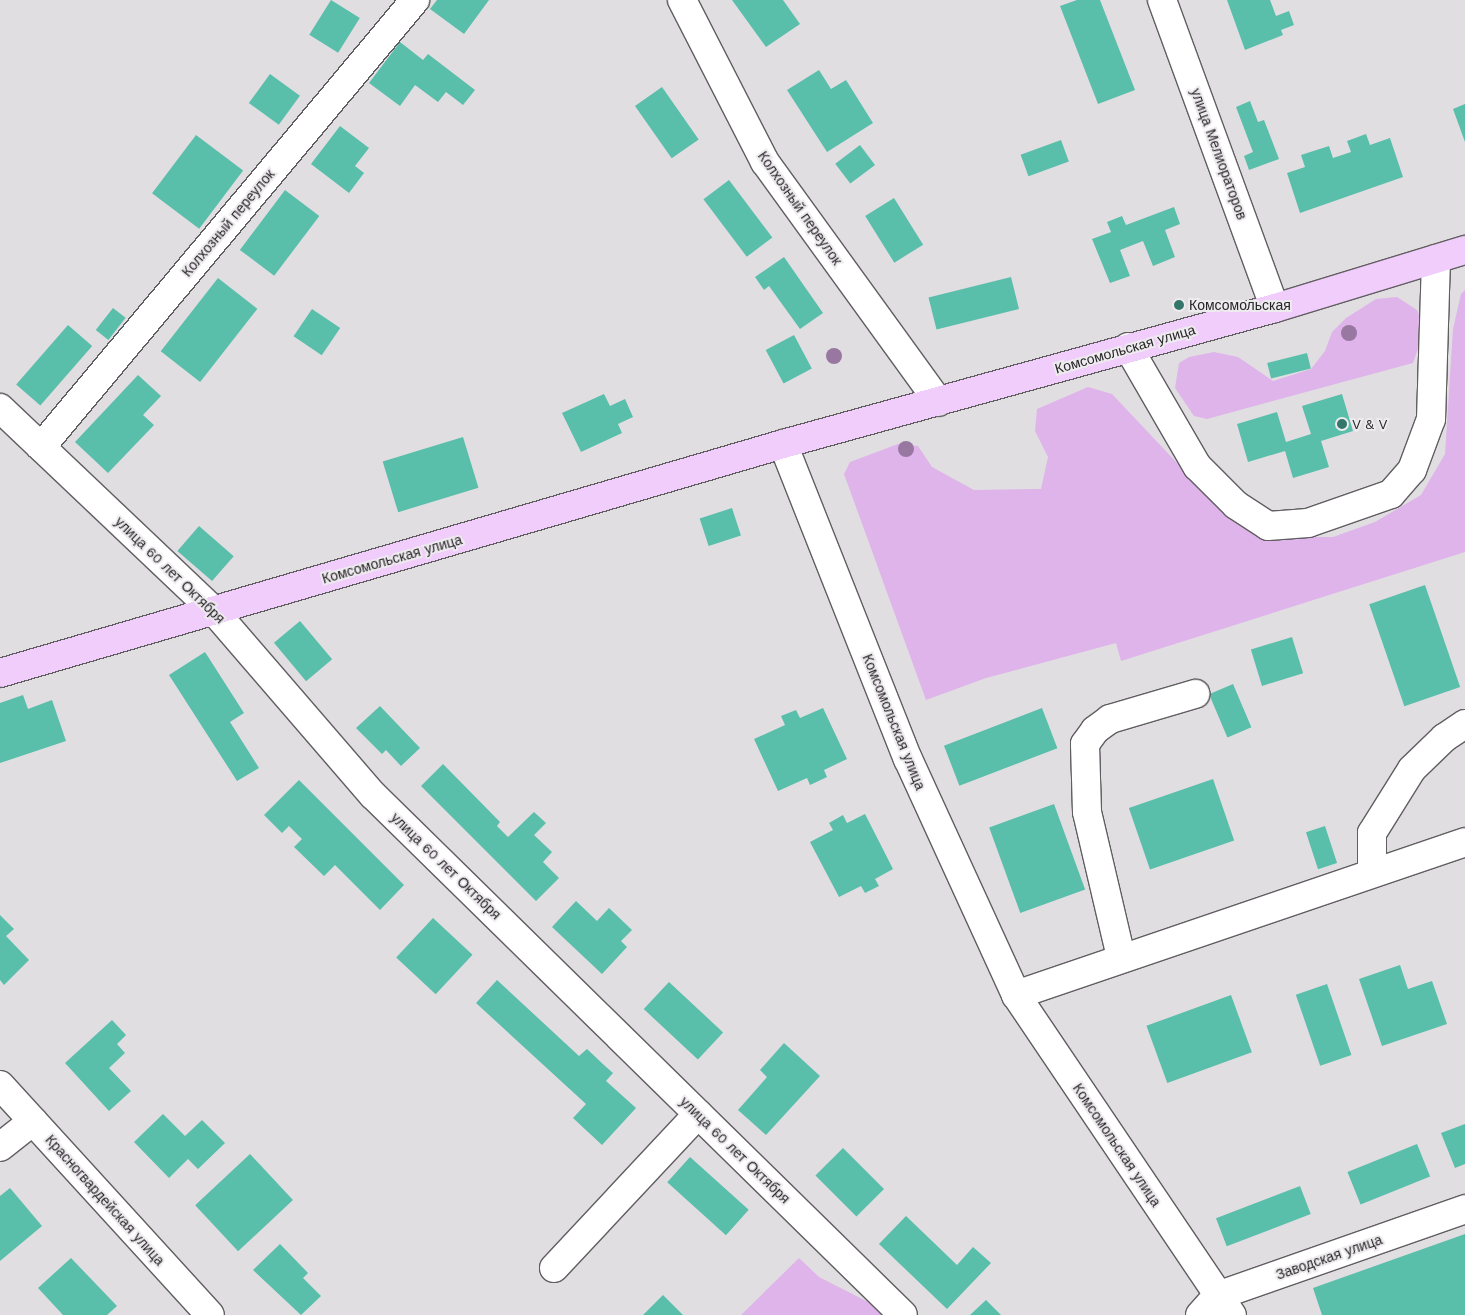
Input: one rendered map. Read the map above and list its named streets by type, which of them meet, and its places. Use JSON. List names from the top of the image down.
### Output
{
  "streets": {
    "main road": ["Комсомольская улица"],
    "street": [
      "улица Мелиораторов",
      "Колхозный переулок",
      "улица 60 лет Октября",
      "Красногвардейская улица",
      "Заводская улица"
    ]
  },
  "crossings": [
    ["улица Мелиораторов", "Комсомольская улица"],
    ["Колхозный переулок", "Комсомольская улица"],
    ["Колхозный переулок", "улица 60 лет Октября"],
    ["Комсомольская улица", "улица 60 лет Октября"],
    ["Комсомольская улица", "Заводская улица"]
  ],
  "places": ["Комсомольская", "V & V"]
}
